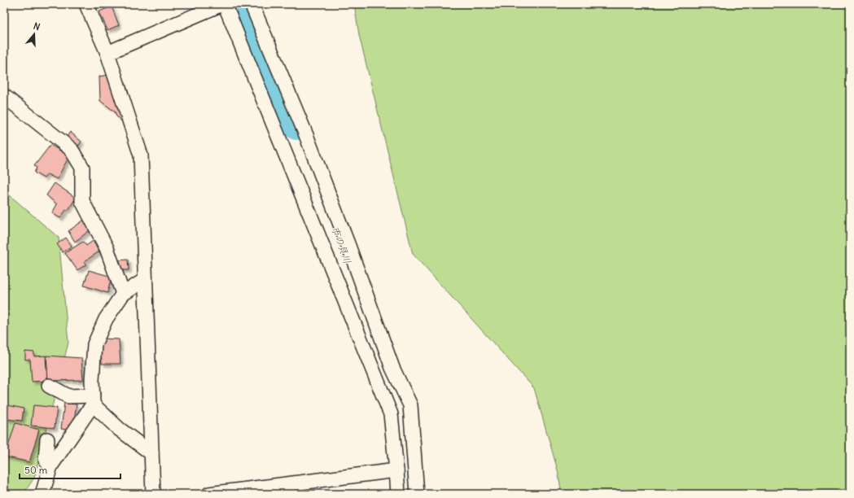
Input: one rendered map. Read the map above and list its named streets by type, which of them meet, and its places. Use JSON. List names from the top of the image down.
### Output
{
  "water": ["市の貝川"],
  "scale_bar": "50 m",
  "north": "top"
}
